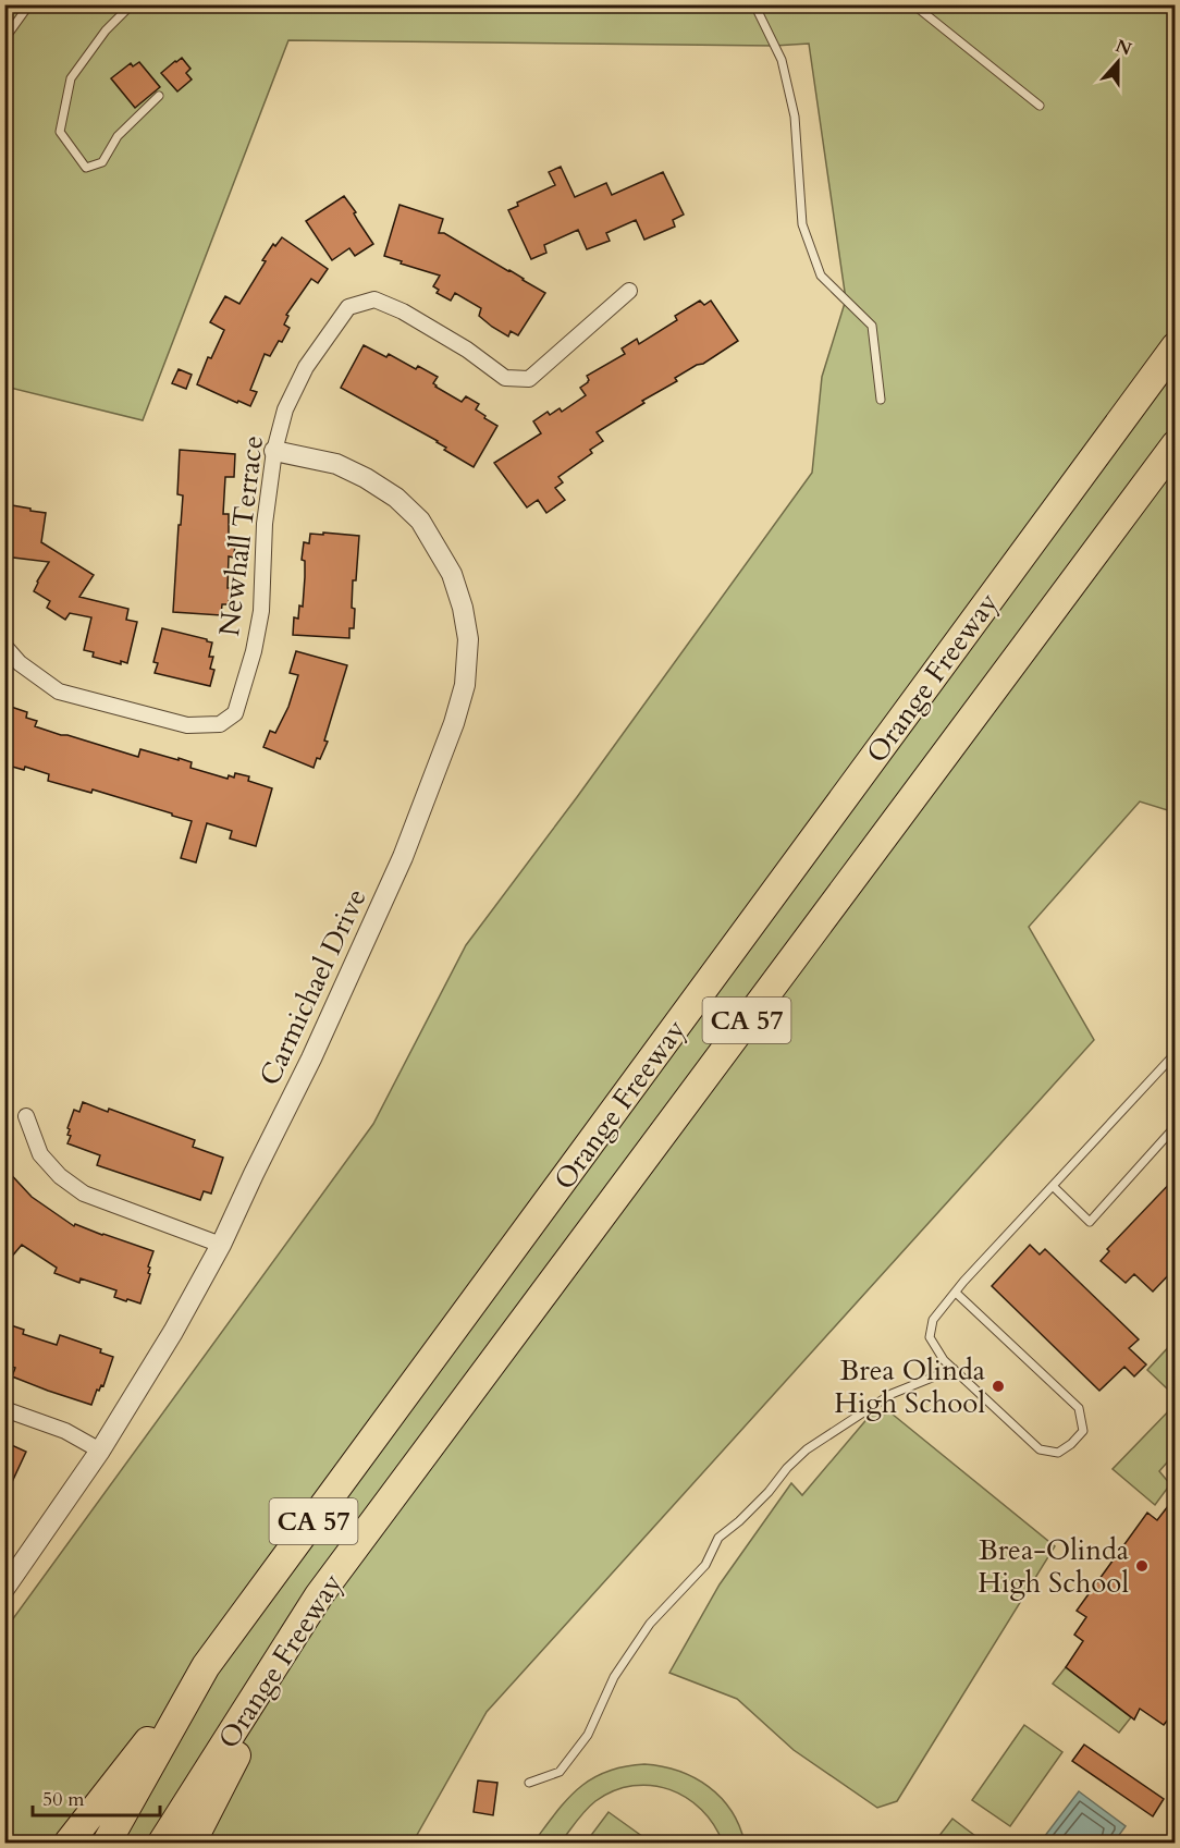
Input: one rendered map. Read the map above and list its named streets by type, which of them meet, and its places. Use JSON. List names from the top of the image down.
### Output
{
  "streets": {
    "highway": ["Orange Freeway", "CA 57"],
    "street": ["Newhall Terrace", "Carmichael Drive"]
  },
  "crossings": [
    ["Newhall Terrace", "Carmichael Drive"]
  ],
  "places": ["Brea Olinda High School", "Brea-Olinda High School"],
  "scale_bar": "50 m",
  "north": "top"
}
